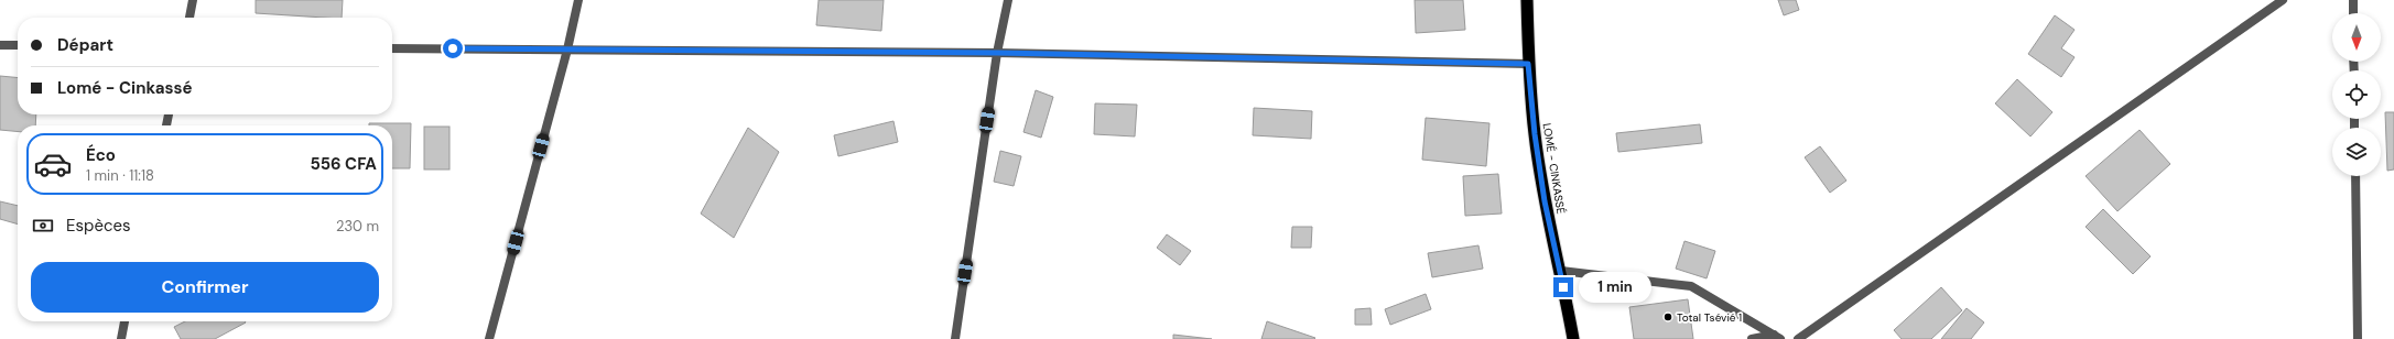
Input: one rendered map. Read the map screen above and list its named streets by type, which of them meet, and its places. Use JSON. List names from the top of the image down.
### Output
{
  "streets": {
    "highway": ["LOMÉ - CINKASSÉ"]
  },
  "places": ["Total Tsévié 1"],
  "north": "bottom",
  "page": {
    "banner": ["Départ", "Lomé - Cinkassé"],
    "list": [
      {
        "name": "Éco",
        "note": "1 min · 11:18",
        "value": "556 CFA"
      }
    ],
    "pay": ["Espèces", "230 m"],
    "buttons": "Confirmer",
    "bubble": "1 min"
  }
}
